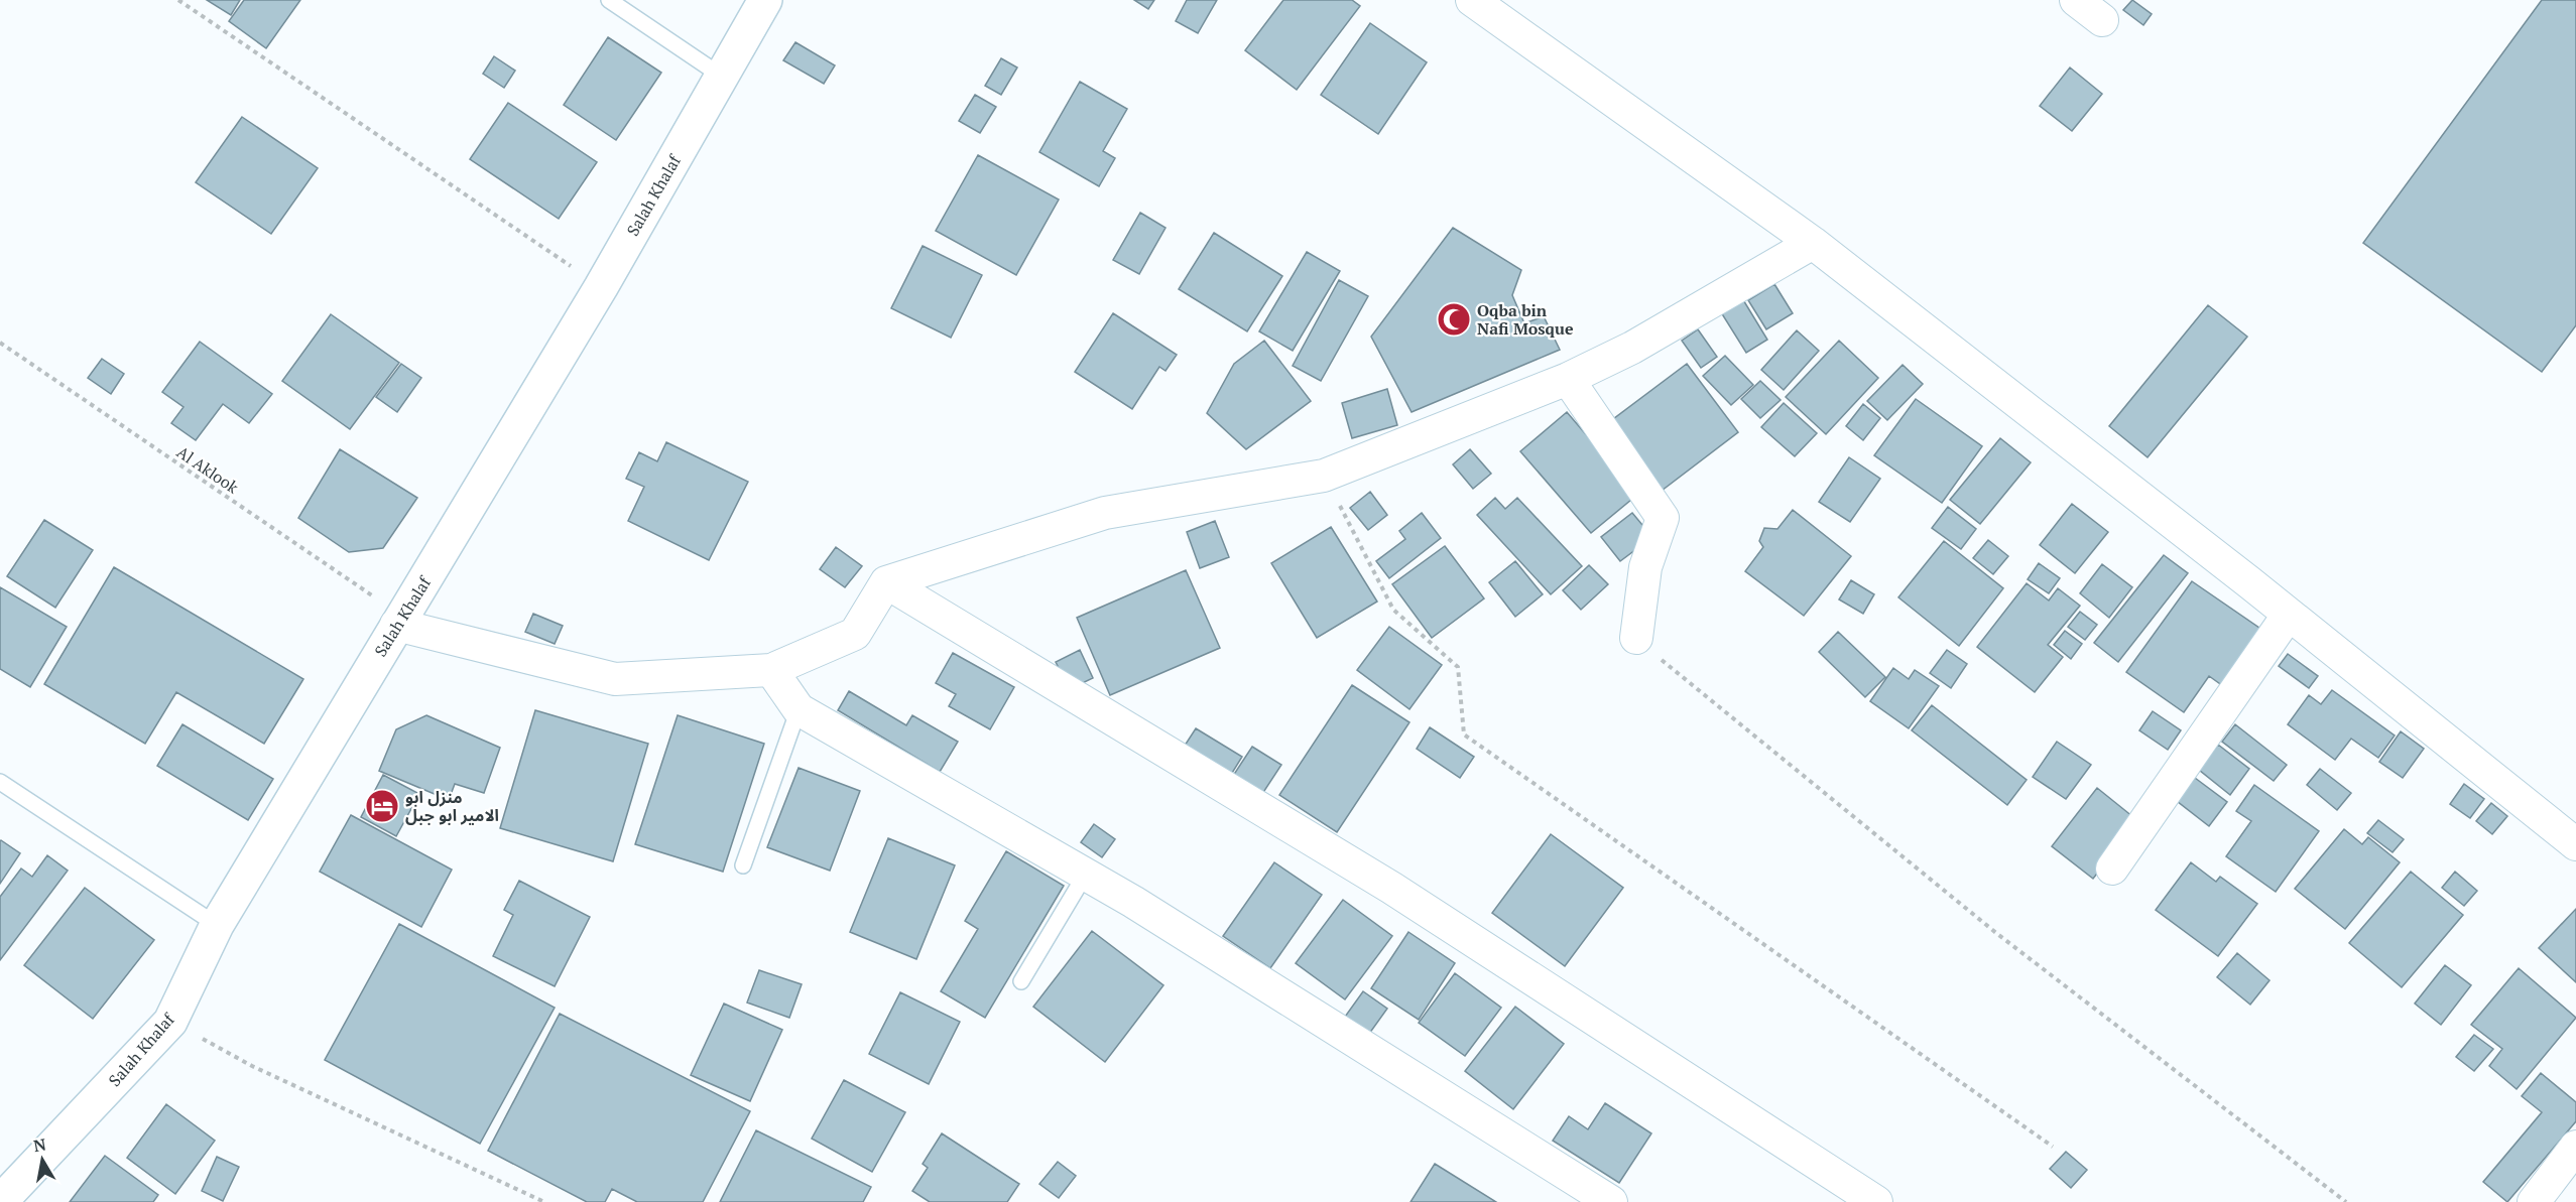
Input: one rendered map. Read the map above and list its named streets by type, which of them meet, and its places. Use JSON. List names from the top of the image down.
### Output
{
  "streets": {
    "street": ["Salah Khalaf"],
    "path": ["Al Aklook"]
  },
  "crossings": [
    ["Salah Khalaf", "Al Aklook"]
  ],
  "places": {
    "mosque": ["Oqba bin Nafi Mosque"],
    "hotel": ["منزل ابو الامير ابو جبل"]
  },
  "north": "top"
}
